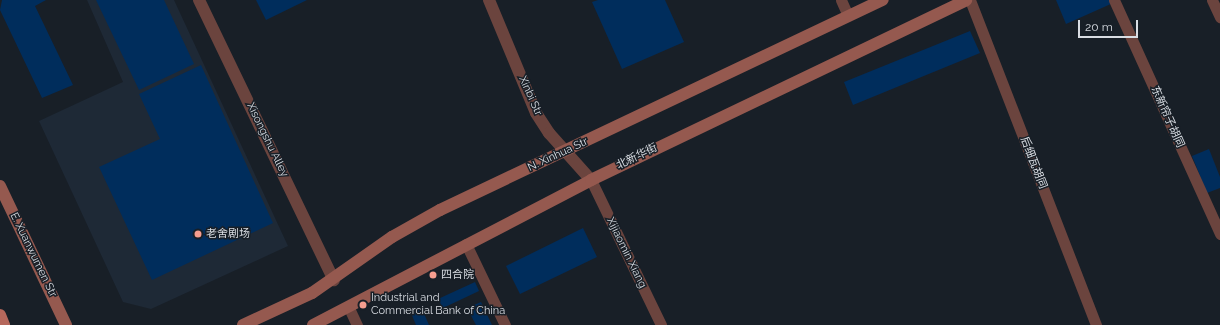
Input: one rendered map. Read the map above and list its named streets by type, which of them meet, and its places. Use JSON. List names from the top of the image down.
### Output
{
  "streets": {
    "street": [
      "Xinbi Str",
      "Xisongshu Alley",
      "N. Xinhua Str",
      "北新华街",
      "E. Xuanwumen Str"
    ],
    "lane": ["东新帘子胡同", "后细瓦胡同", "Xijiaomin Xiang"]
  },
  "crossings": [
    ["Xinbi Str", "N. Xinhua Str"],
    ["Xinbi Str", "北新华街"],
    ["Xinbi Str", "Xijiaomin Xiang"],
    ["Xisongshu Alley", "N. Xinhua Str"],
    ["北新华街", "Xijiaomin Xiang"]
  ],
  "places": ["老舍剧场", "四合院", "Industrial and Commercial Bank of China"],
  "scale_bar": "20 m"
}
